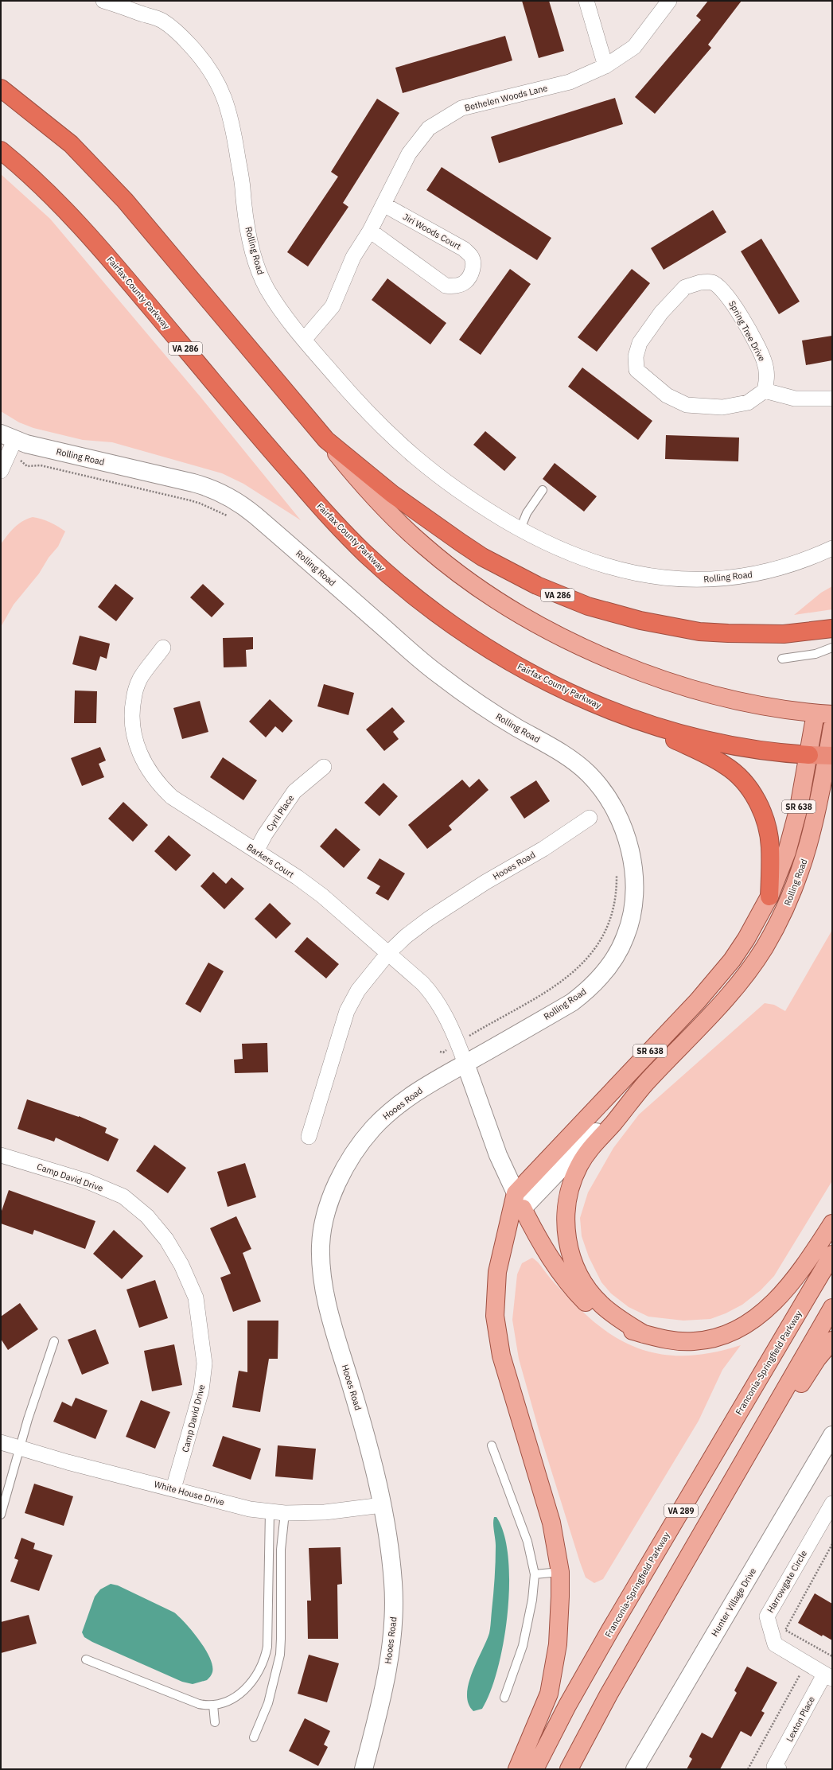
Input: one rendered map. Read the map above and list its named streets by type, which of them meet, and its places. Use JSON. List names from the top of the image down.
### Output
{
  "streets": {
    "highway": ["Fairfax County Parkway", "VA 286"],
    "main road": [
      "Rolling Road",
      "SR 638",
      "Franconia-Springfield Parkway",
      "VA 289"
    ],
    "street": [
      "Bethelen Woods Lane",
      "Jiri Woods Court",
      "Spring Tree Drive",
      "Cyril Place",
      "Barkers Court",
      "Hooes Road",
      "Camp David Drive",
      "White House Drive",
      "Harrowgate Circle",
      "Hunter Village Drive",
      "Lexton Place"
    ]
  },
  "crossings": [
    ["Bethelen Woods Lane", "Jiri Woods Court"],
    ["Bethelen Woods Lane", "Rolling Road"],
    ["Rolling Road", "Fairfax County Parkway"],
    ["Rolling Road", "VA 286"],
    ["Rolling Road", "Barkers Court"],
    ["Rolling Road", "Hooes Road"],
    ["Cyril Place", "Barkers Court"],
    ["Barkers Court", "Hooes Road"],
    ["Hooes Road", "White House Drive"],
    ["Camp David Drive", "White House Drive"],
    ["Harrowgate Circle", "Lexton Place"]
  ]
}
